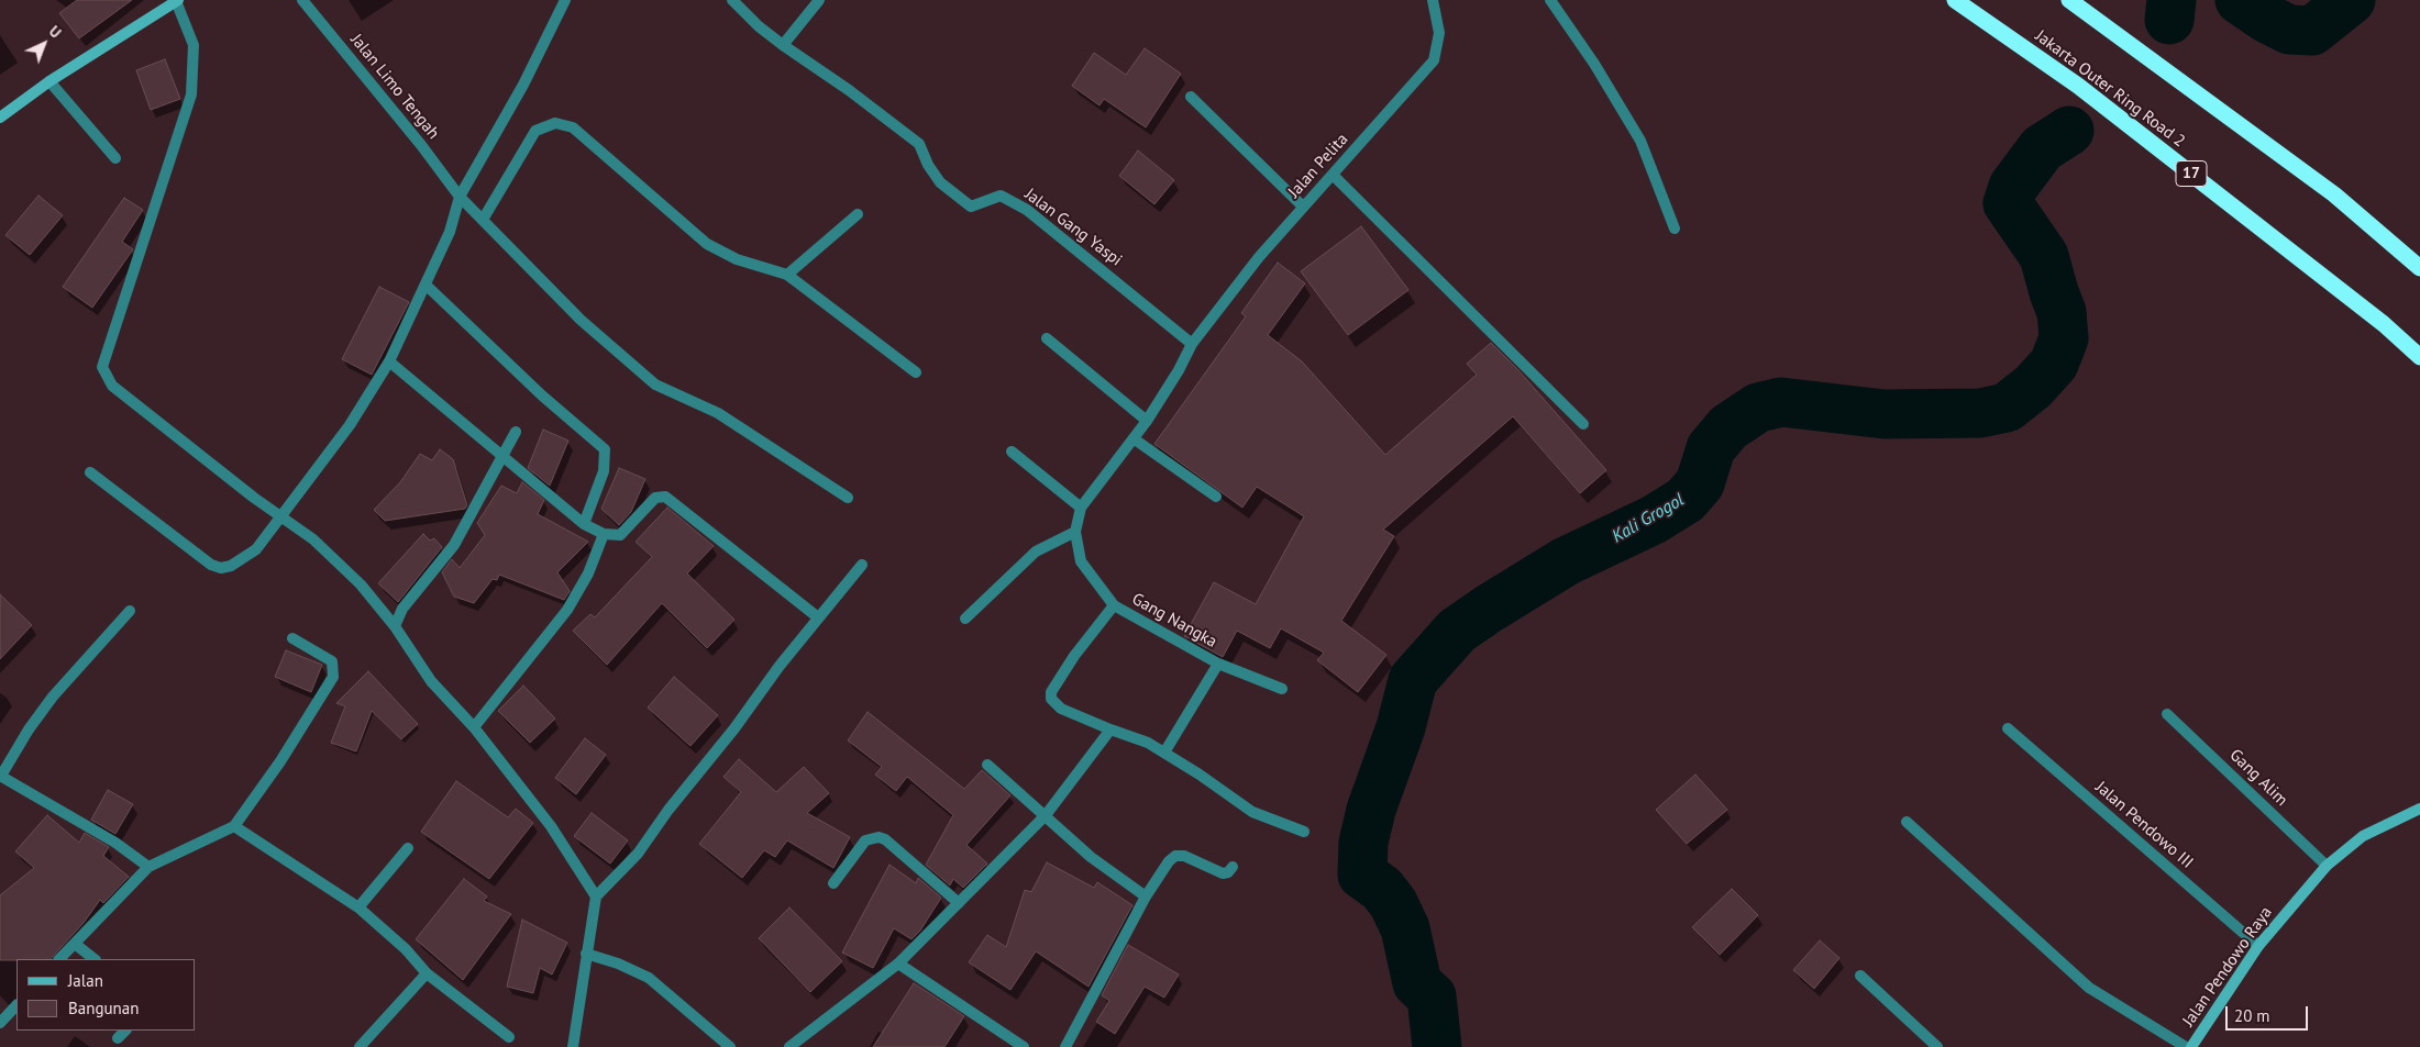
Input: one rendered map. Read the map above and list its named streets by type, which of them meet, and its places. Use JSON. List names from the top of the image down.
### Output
{
  "streets": {
    "highway": ["Jakarta Outer Ring Road 2", "17"],
    "street": [
      "Jalan Limo Tengah",
      "Jalan Pelita",
      "Jalan Gang Yaspi",
      "Gang Nangka",
      "Gang Alim",
      "Jalan Pendowo III",
      "Jalan Pendowo Raya"
    ]
  },
  "crossings": [
    ["Jalan Pelita", "Jalan Gang Yaspi"],
    ["Gang Alim", "Jalan Pendowo Raya"],
    ["Jalan Pendowo III", "Jalan Pendowo Raya"]
  ],
  "water": ["Kali Grogol"],
  "legend": ["Jalan", "Bangunan"],
  "scale_bar": "20 m",
  "north": "top right"
}
